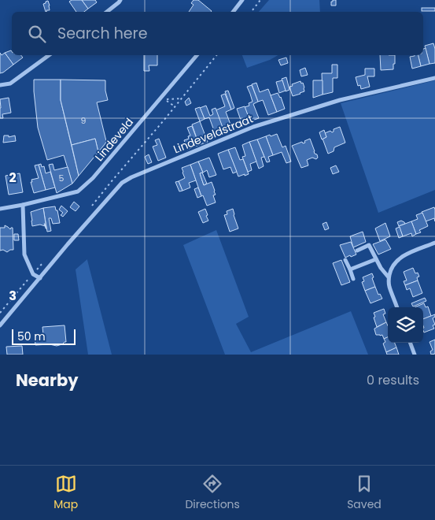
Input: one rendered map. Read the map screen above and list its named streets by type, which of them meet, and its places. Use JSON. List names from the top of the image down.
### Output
{
  "streets": {
    "street": ["Lindeveldstraat", "Lindeveld"]
  },
  "house_numbers": ["9", "5"],
  "scale_bar": "50 m",
  "page": {
    "search": "Search here",
    "scale": "50 m",
    "heading": ["Nearby", "0 results"],
    "nav": ["Map", "Directions", "Saved"]
  },
  "grid": {
    "rows": ["2", "3"]
  }
}
